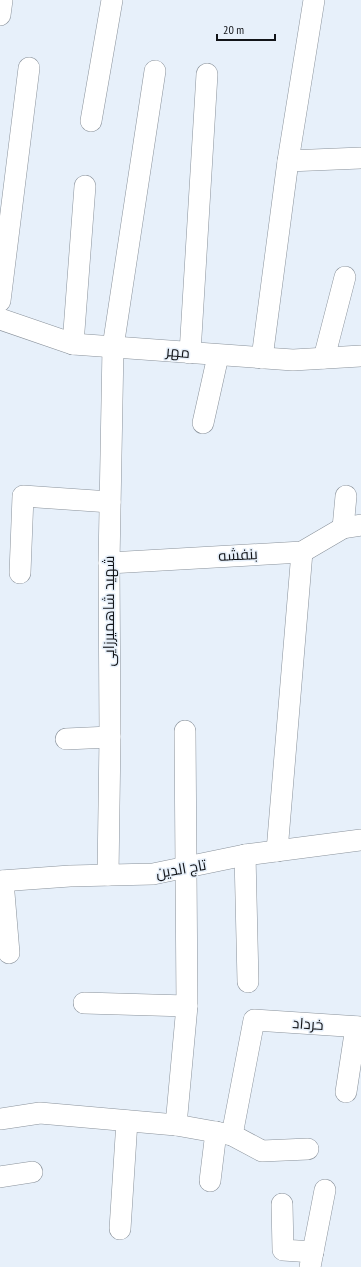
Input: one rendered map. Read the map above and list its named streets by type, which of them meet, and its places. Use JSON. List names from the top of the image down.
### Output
{
  "streets": {
    "street": [
      "مهر",
      "بنفشه",
      "شهید شاهمیرزایی",
      "تاج الدین",
      "خرداد"
    ]
  },
  "crossings": [
    ["مهر", "شهید شاهمیرزایی"],
    ["بنفشه", "شهید شاهمیرزایی"],
    ["شهید شاهمیرزایی", "تاج الدین"]
  ],
  "scale_bar": "20 m"
}
